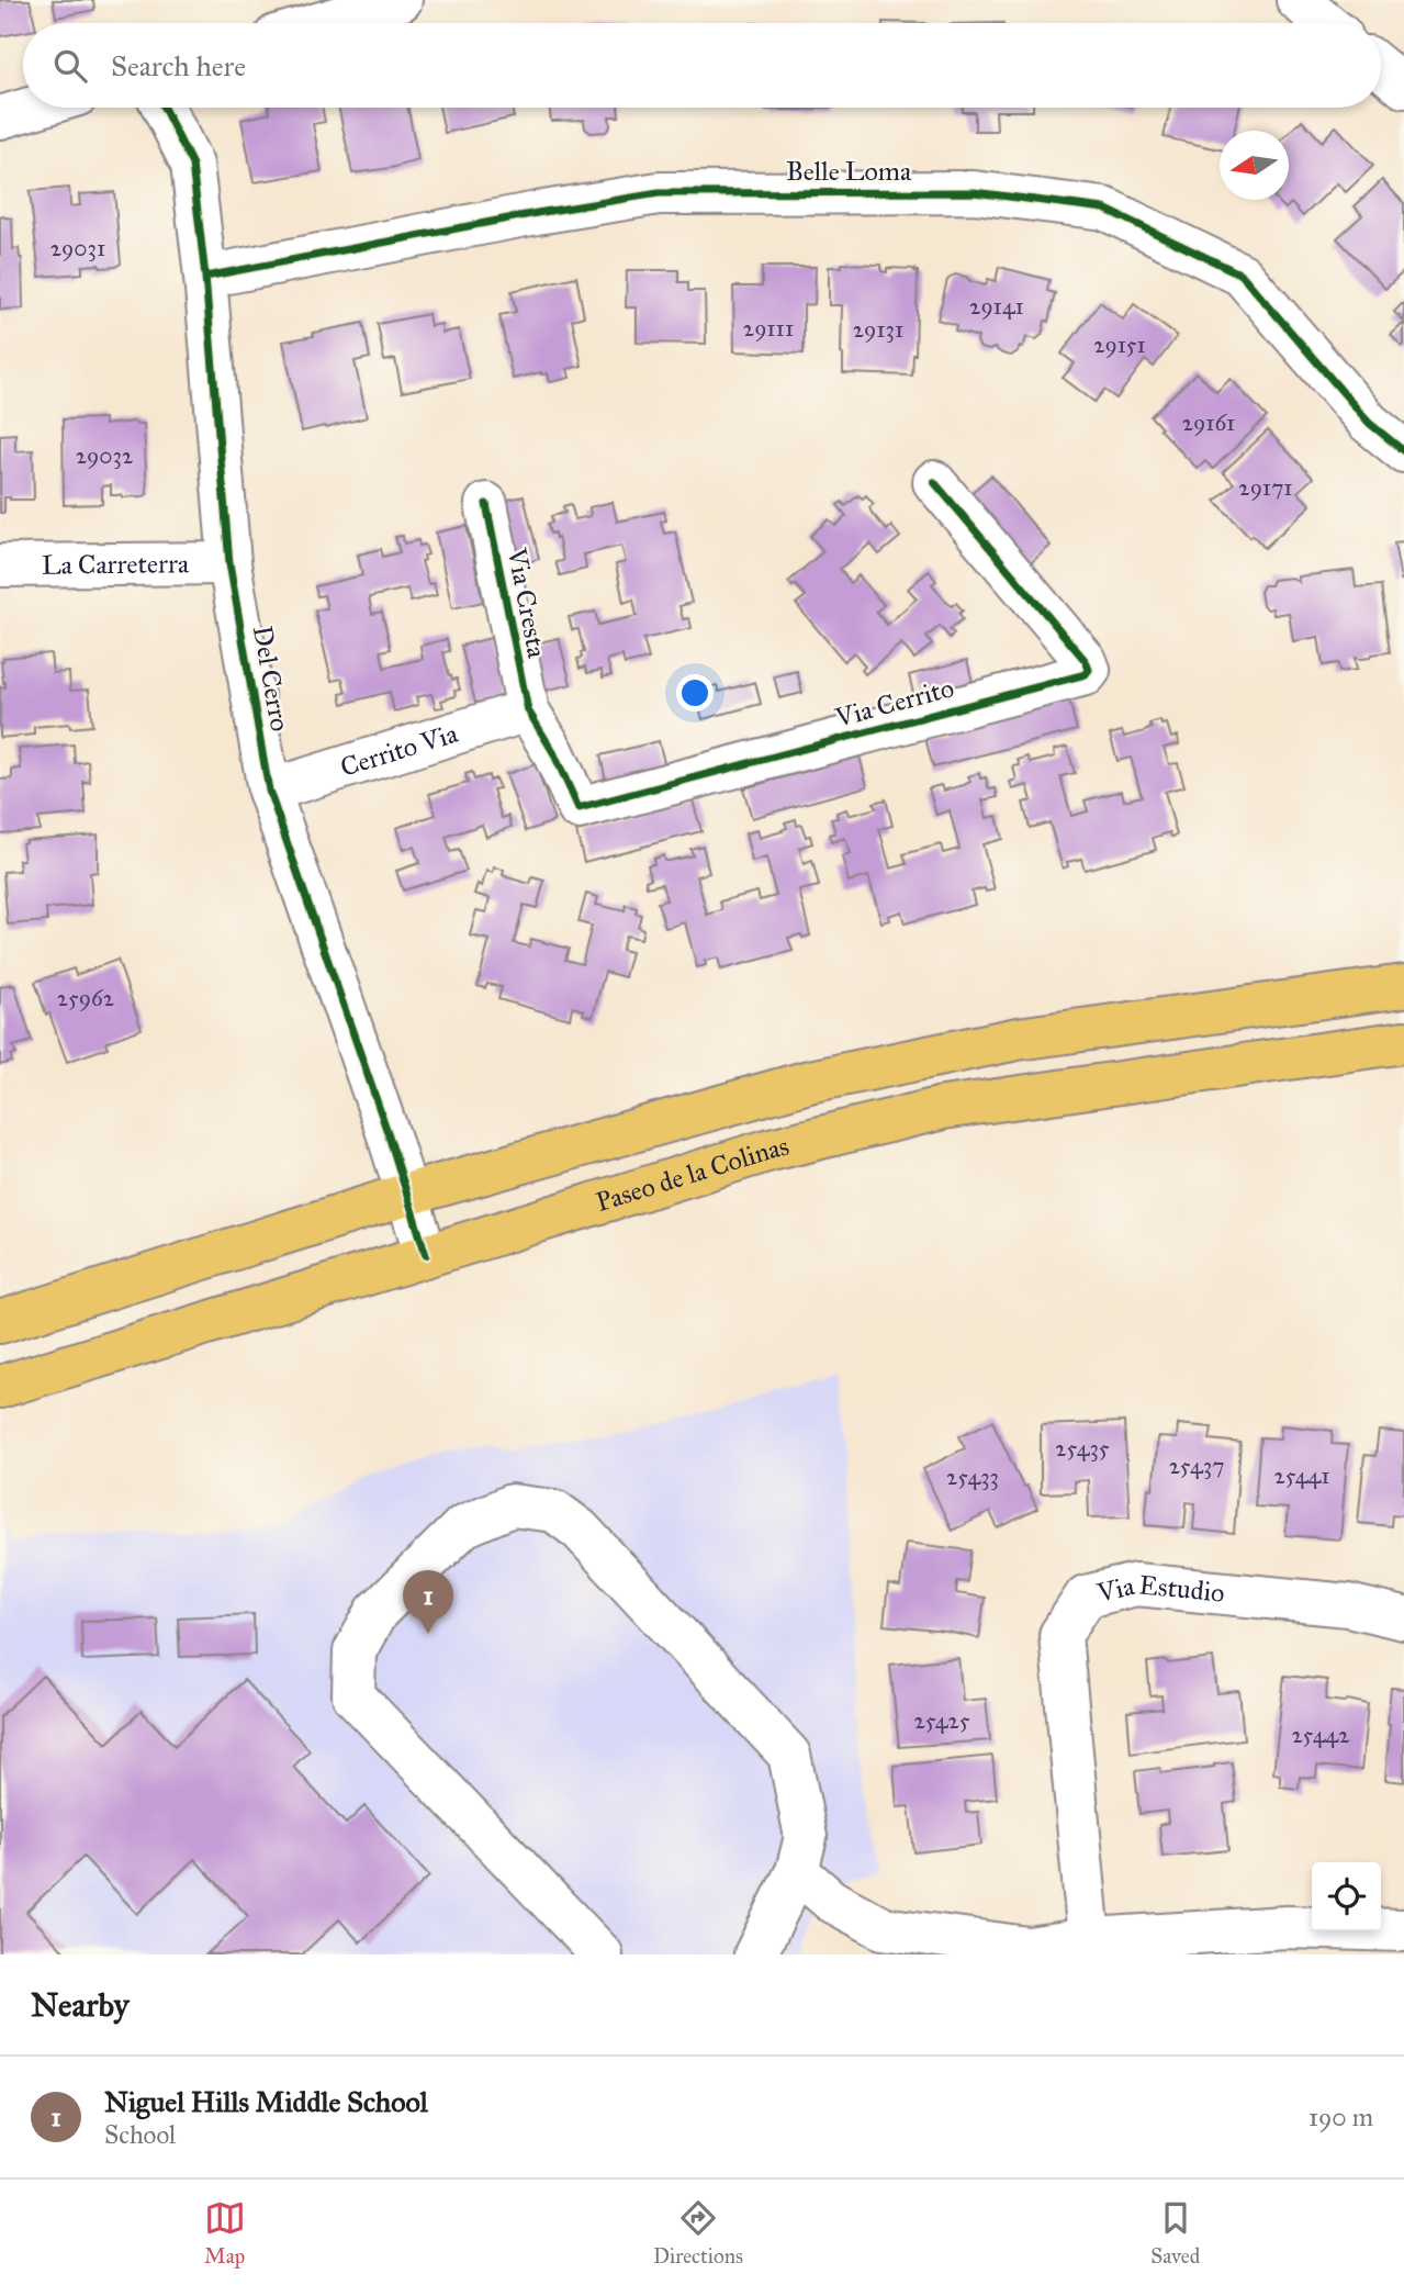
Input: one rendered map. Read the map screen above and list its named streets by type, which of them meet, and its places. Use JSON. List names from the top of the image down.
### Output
{
  "streets": {
    "main road": ["Paseo de la Colinas"],
    "street": [
      "Belle Loma",
      "La Carreterra",
      "Via Cresta",
      "Del Cerro",
      "Via Cerrito",
      "Cerrito Via",
      "Via Estudio"
    ]
  },
  "crossings": [
    ["Belle Loma", "Del Cerro"],
    ["La Carreterra", "Del Cerro"],
    ["Via Cresta", "Via Cerrito"],
    ["Via Cresta", "Cerrito Via"],
    ["Del Cerro", "Cerrito Via"],
    ["Del Cerro", "Paseo de la Colinas"],
    ["Via Cerrito", "Cerrito Via"]
  ],
  "house_numbers": [
    "29031",
    "29141",
    "29111",
    "29131",
    "29151",
    "29161",
    "29032",
    "29171",
    "25962",
    "25435",
    "25437",
    "25441",
    "25433",
    "25425",
    "25442"
  ],
  "north": "left",
  "page": {
    "search": "Search here",
    "pins": "1",
    "heading": "Nearby",
    "list": [
      {
        "mark": "1",
        "name": "Niguel Hills Middle School",
        "note": "School",
        "value": "190 m"
      }
    ],
    "nav": ["Map", "Directions", "Saved"]
  }
}
